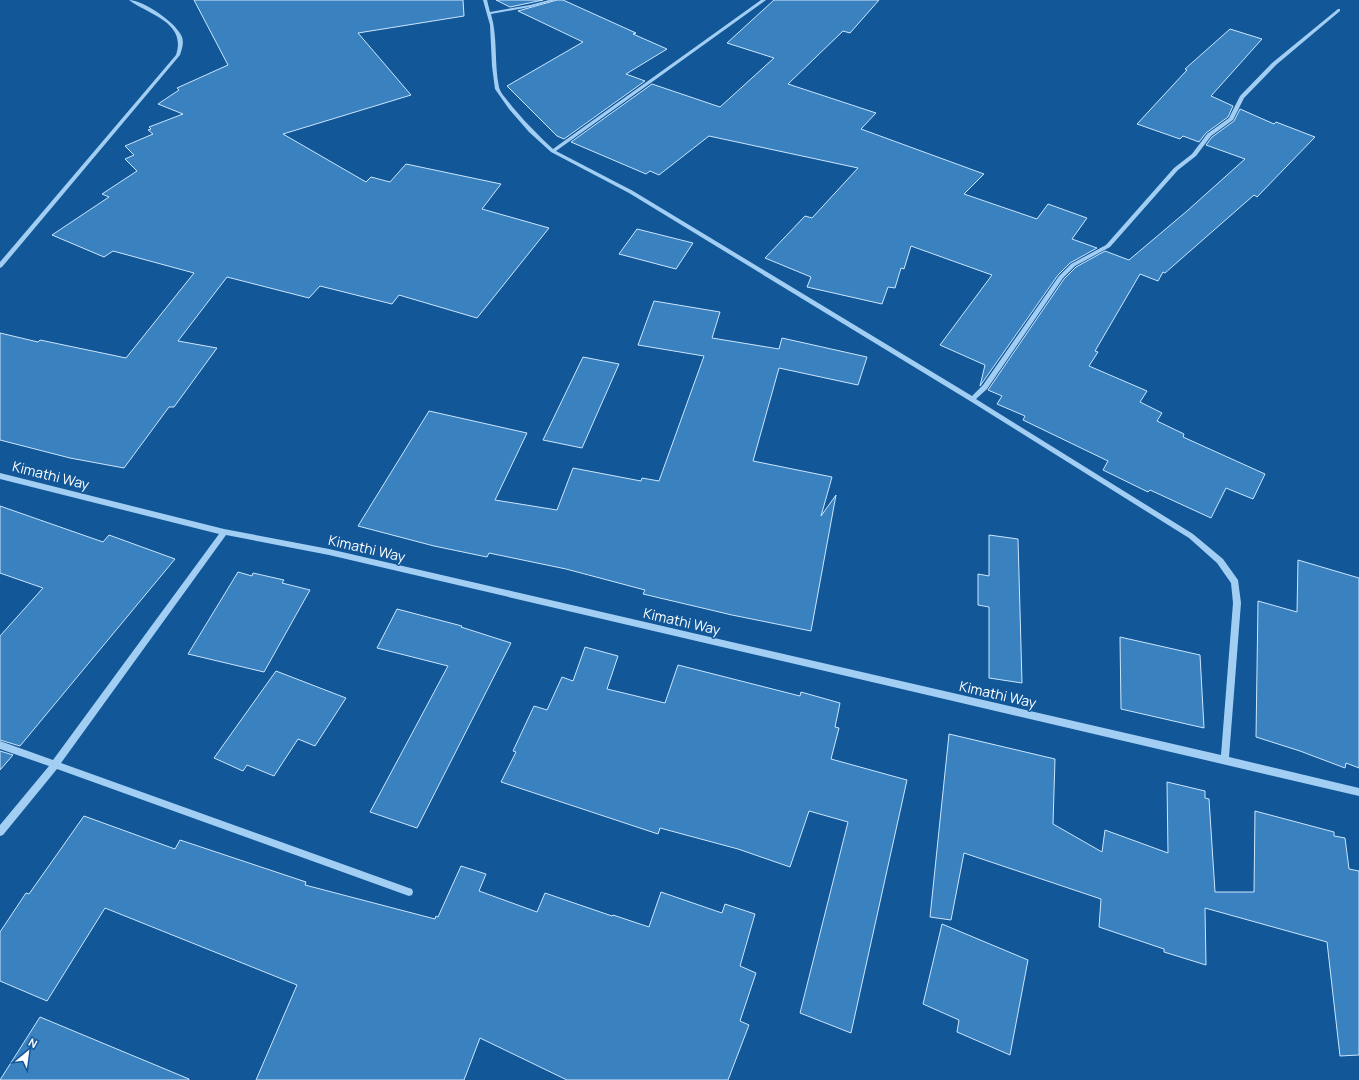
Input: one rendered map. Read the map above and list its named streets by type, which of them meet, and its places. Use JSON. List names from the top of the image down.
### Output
{
  "streets": {
    "street": ["Kimathi Way"]
  },
  "north": "top right"
}
